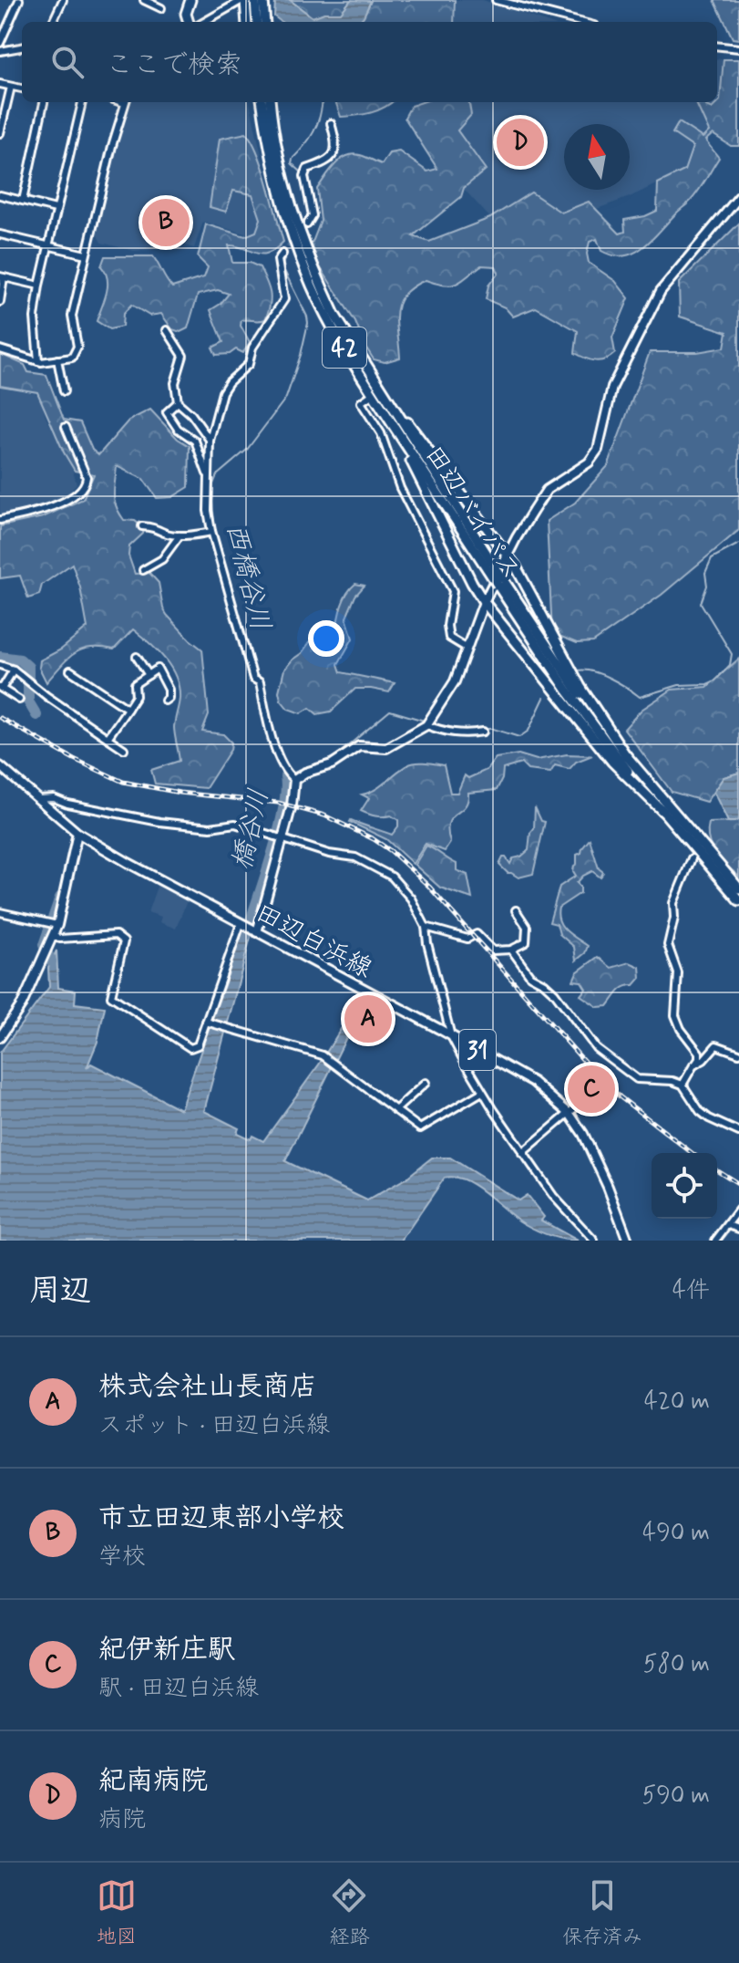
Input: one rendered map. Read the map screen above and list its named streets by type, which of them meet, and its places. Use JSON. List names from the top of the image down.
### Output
{
  "streets": {
    "highway": ["42", "田辺バイパス"],
    "main road": ["田辺白浜線", "31"]
  },
  "water": ["西橋谷川", "橋谷川"],
  "north": "top",
  "page": {
    "search": "ここで検索",
    "pins": [
      "D",
      "B",
      "A",
      "C"
    ],
    "heading": ["周辺", "4件"],
    "list": [
      {
        "mark": "A",
        "name": "株式会社山長商店",
        "note": "スポット · 田辺白浜線",
        "value": "420 m"
      },
      {
        "mark": "B",
        "name": "市立田辺東部小学校",
        "note": "学校",
        "value": "490 m"
      },
      {
        "mark": "C",
        "name": "紀伊新庄駅",
        "note": "駅 · 田辺白浜線",
        "value": "580 m"
      },
      {
        "mark": "D",
        "name": "紀南病院",
        "note": "病院",
        "value": "590 m"
      }
    ],
    "nav": ["地図", "経路", "保存済み"]
  }
}
